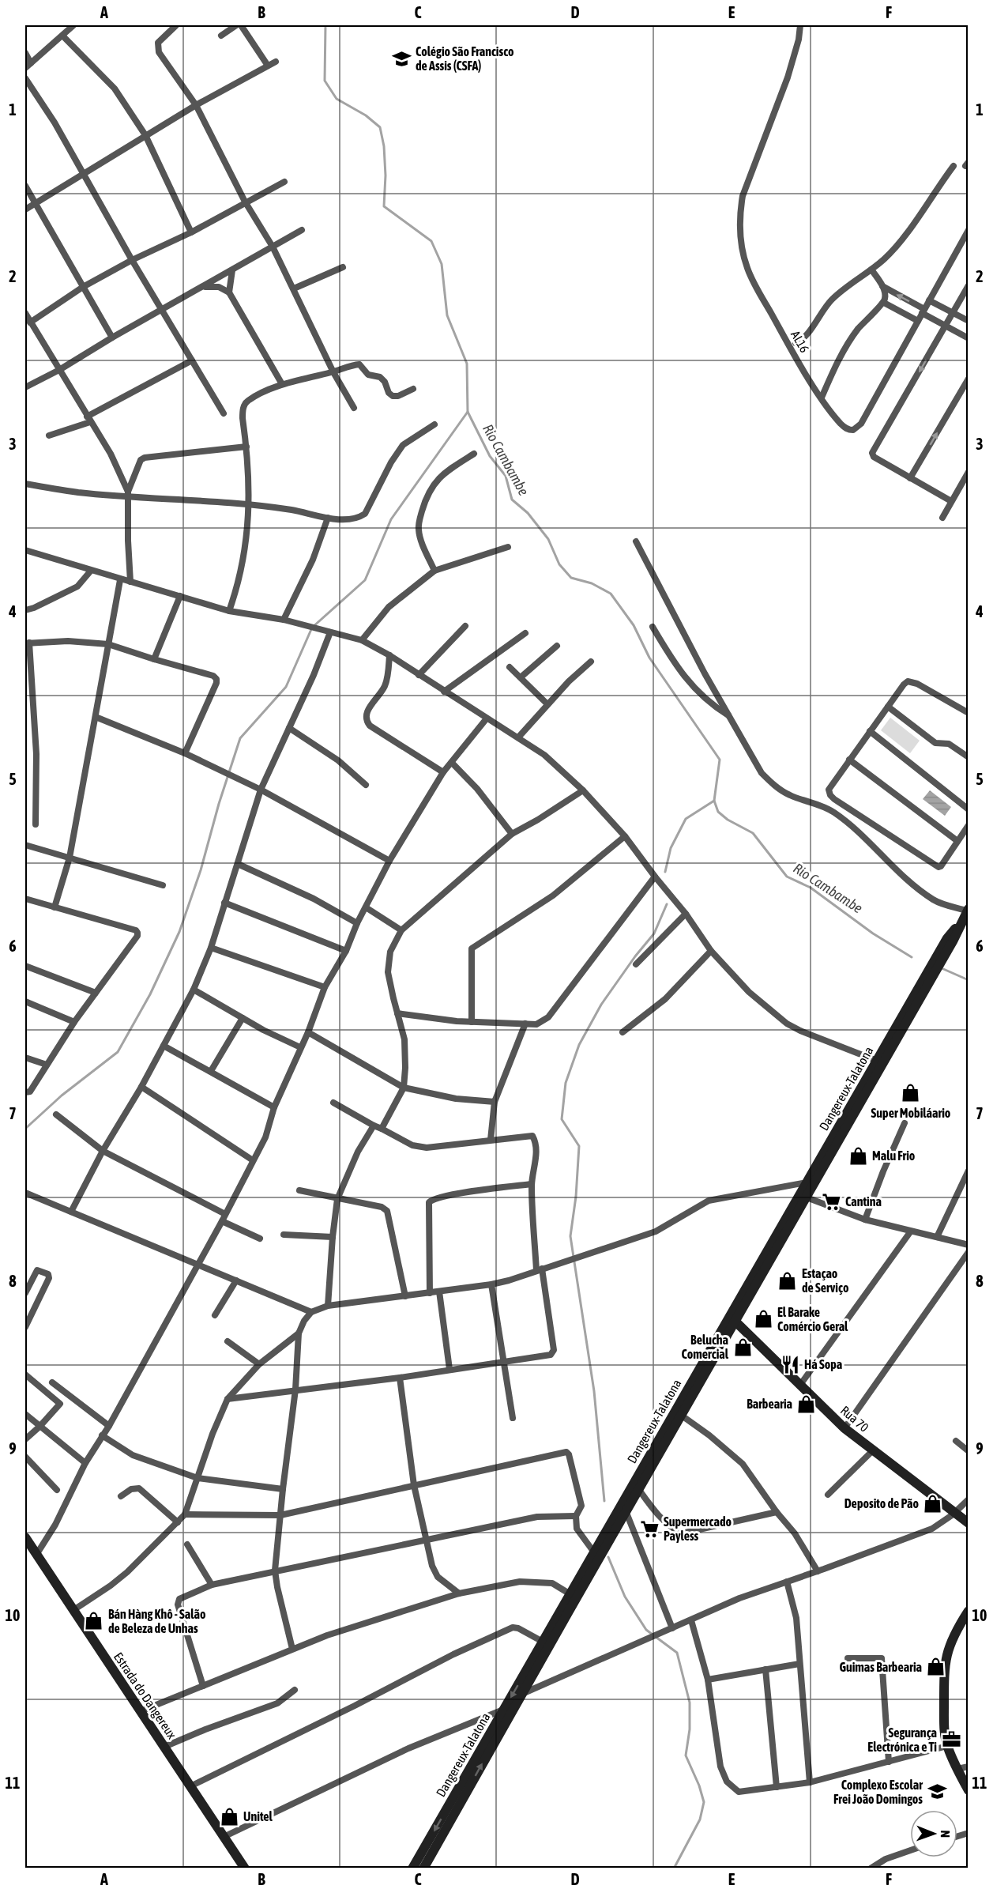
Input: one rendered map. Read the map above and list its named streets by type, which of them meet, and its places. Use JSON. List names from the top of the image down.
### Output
{
  "streets": {
    "main road": ["Dangereux-Talatona", "Rua 70", "Estrada do Dangereux"],
    "street": ["AL16"]
  },
  "crossings": [
    ["Dangereux-Talatona", "Rua 70"]
  ],
  "water": ["Rio Cambambe"],
  "places": {
    "school or university": ["Colégio São Francisco de Assis (CSFA)", "Complexo Escolar Frei João Domingos"],
    "shop": [
      "Super Mobiláario",
      "Malu Frio",
      "Estaçao de Serviço",
      "El Barake Comércio Geral",
      "Belucha Comercial",
      "Barbearia",
      "Deposito de Pão",
      "Bán Hàng Khô - Salão de Beleza de Unhas",
      "Guimas Barbearia",
      "Unitel"
    ],
    "supermarket": ["Cantina", "Supermercado Payless"],
    "restaurant": ["Há Sopa"],
    "office": ["Segurança Electrónica e Ti"]
  },
  "north": "right",
  "grid": {
    "columns": [
      "A",
      "B",
      "C",
      "D",
      "E",
      "F"
    ],
    "rows": [
      "1",
      "2",
      "3",
      "4",
      "5",
      "6",
      "7",
      "8",
      "9",
      "10",
      "11"
    ]
  }
}
